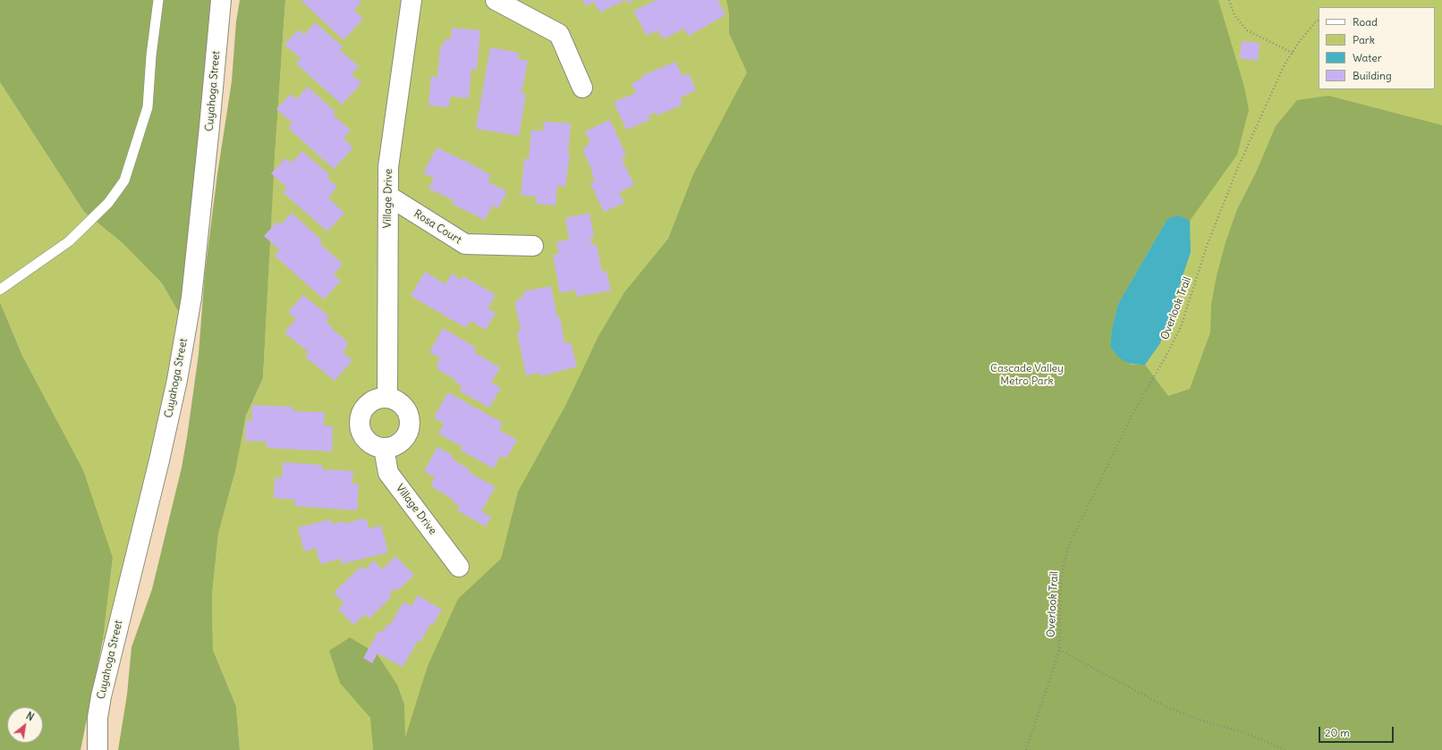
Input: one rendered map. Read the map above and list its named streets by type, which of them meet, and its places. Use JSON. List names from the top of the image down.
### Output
{
  "streets": {
    "street": ["Cuyahoga Street", "Village Drive", "Rosa Court"],
    "path": ["Overlook Trail"]
  },
  "crossings": [
    ["Village Drive", "Rosa Court"]
  ],
  "parks": ["Cascade Valley Metro Park"],
  "legend": [
    "Road",
    "Park",
    "Water",
    "Building"
  ],
  "scale_bar": "20 m",
  "north": "top right"
}
